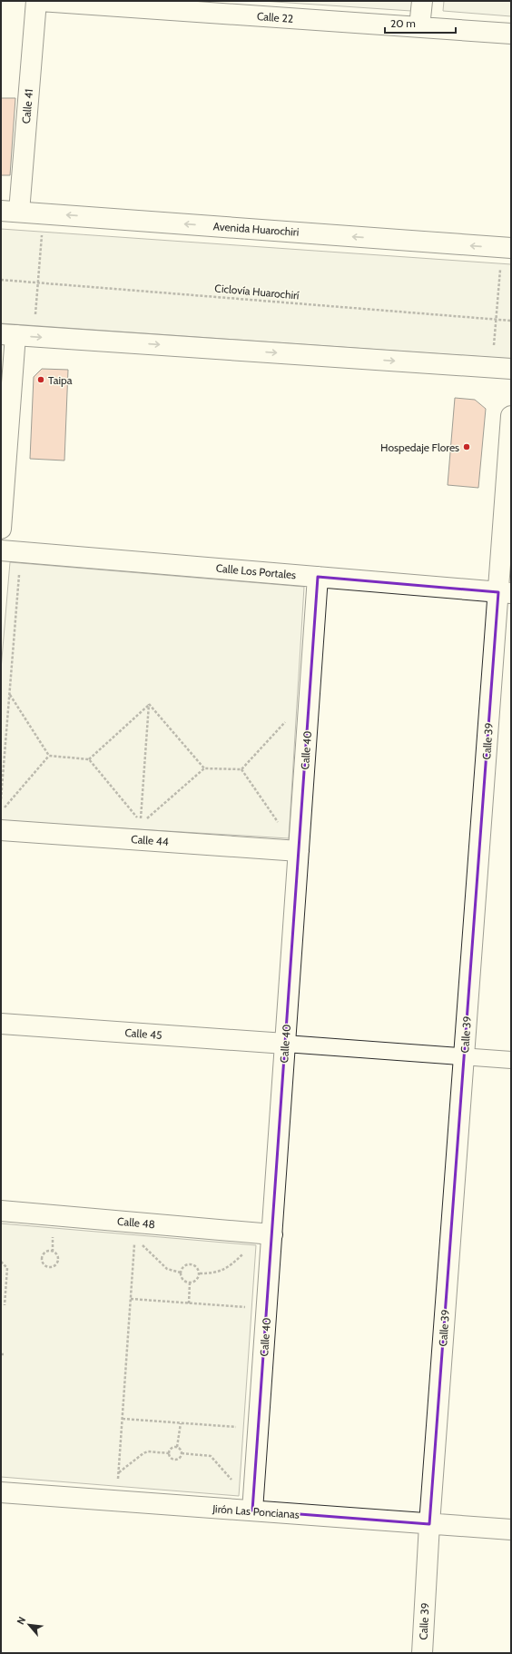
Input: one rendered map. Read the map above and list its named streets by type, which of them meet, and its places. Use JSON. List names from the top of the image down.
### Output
{
  "streets": {
    "street": [
      "Calle 22",
      "Calle 41",
      "Avenida Huarochiri",
      "Calle Los Portales",
      "Calle 39",
      "Calle 40",
      "Calle 44",
      "Calle 45",
      "Calle 48",
      "Jirón Las Poncianas"
    ],
    "path": ["Ciclovía Huarochirí"]
  },
  "crossings": [
    ["Calle 41", "Avenida Huarochiri"],
    ["Calle Los Portales", "Calle 39"],
    ["Calle Los Portales", "Calle 40"],
    ["Calle 39", "Jirón Las Poncianas"],
    ["Calle 40", "Calle 44"],
    ["Calle 40", "Calle 45"],
    ["Calle 40", "Calle 48"],
    ["Calle 40", "Jirón Las Poncianas"]
  ],
  "places": ["Taipa", "Hospedaje Flores"],
  "scale_bar": "20 m",
  "north": "top left"
}
